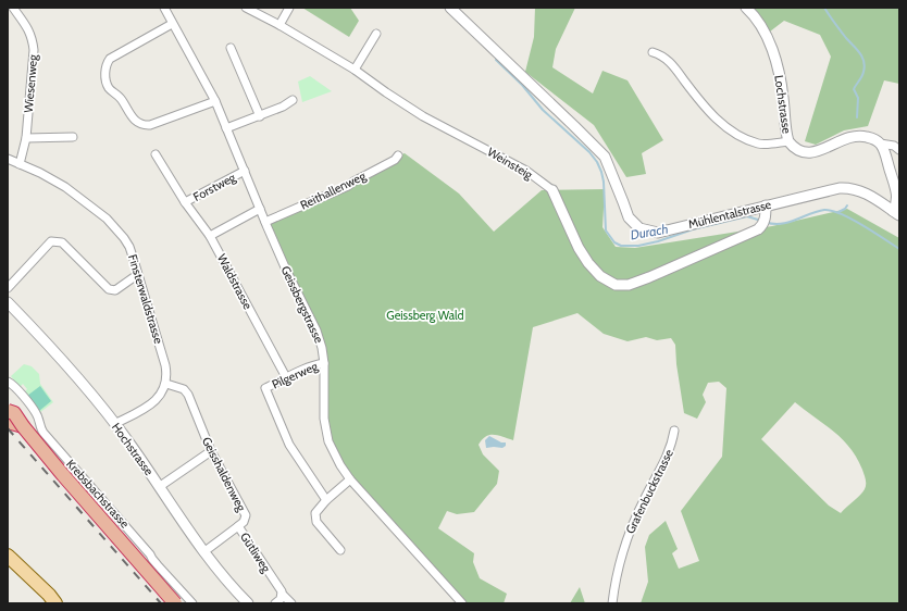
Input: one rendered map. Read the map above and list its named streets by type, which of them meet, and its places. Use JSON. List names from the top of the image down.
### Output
{
  "streets": {
    "street": [
      "Wiesenweg",
      "Lochstrasse",
      "Weinsteig",
      "Forstweg",
      "Reithallenweg",
      "Mühlentalstrasse",
      "Waldstrasse",
      "Finsterwaldstrasse",
      "Geissbergstrasse",
      "Pilgerweg",
      "Hochstrasse",
      "Geisshaldenweg",
      "Grafenbuckstrasse",
      "Krebsbachstrasse",
      "Gütliweg"
    ]
  },
  "crossings": [
    ["Wiesenweg", "Finsterwaldstrasse"],
    ["Weinsteig", "Mühlentalstrasse"],
    ["Forstweg", "Waldstrasse"],
    ["Forstweg", "Geissbergstrasse"],
    ["Reithallenweg", "Geissbergstrasse"],
    ["Waldstrasse", "Pilgerweg"],
    ["Finsterwaldstrasse", "Geisshaldenweg"],
    ["Geissbergstrasse", "Pilgerweg"],
    ["Hochstrasse", "Gütliweg"],
    ["Geisshaldenweg", "Gütliweg"]
  ],
  "water": ["Durach"],
  "parks": ["Geissberg Wald"]
}
